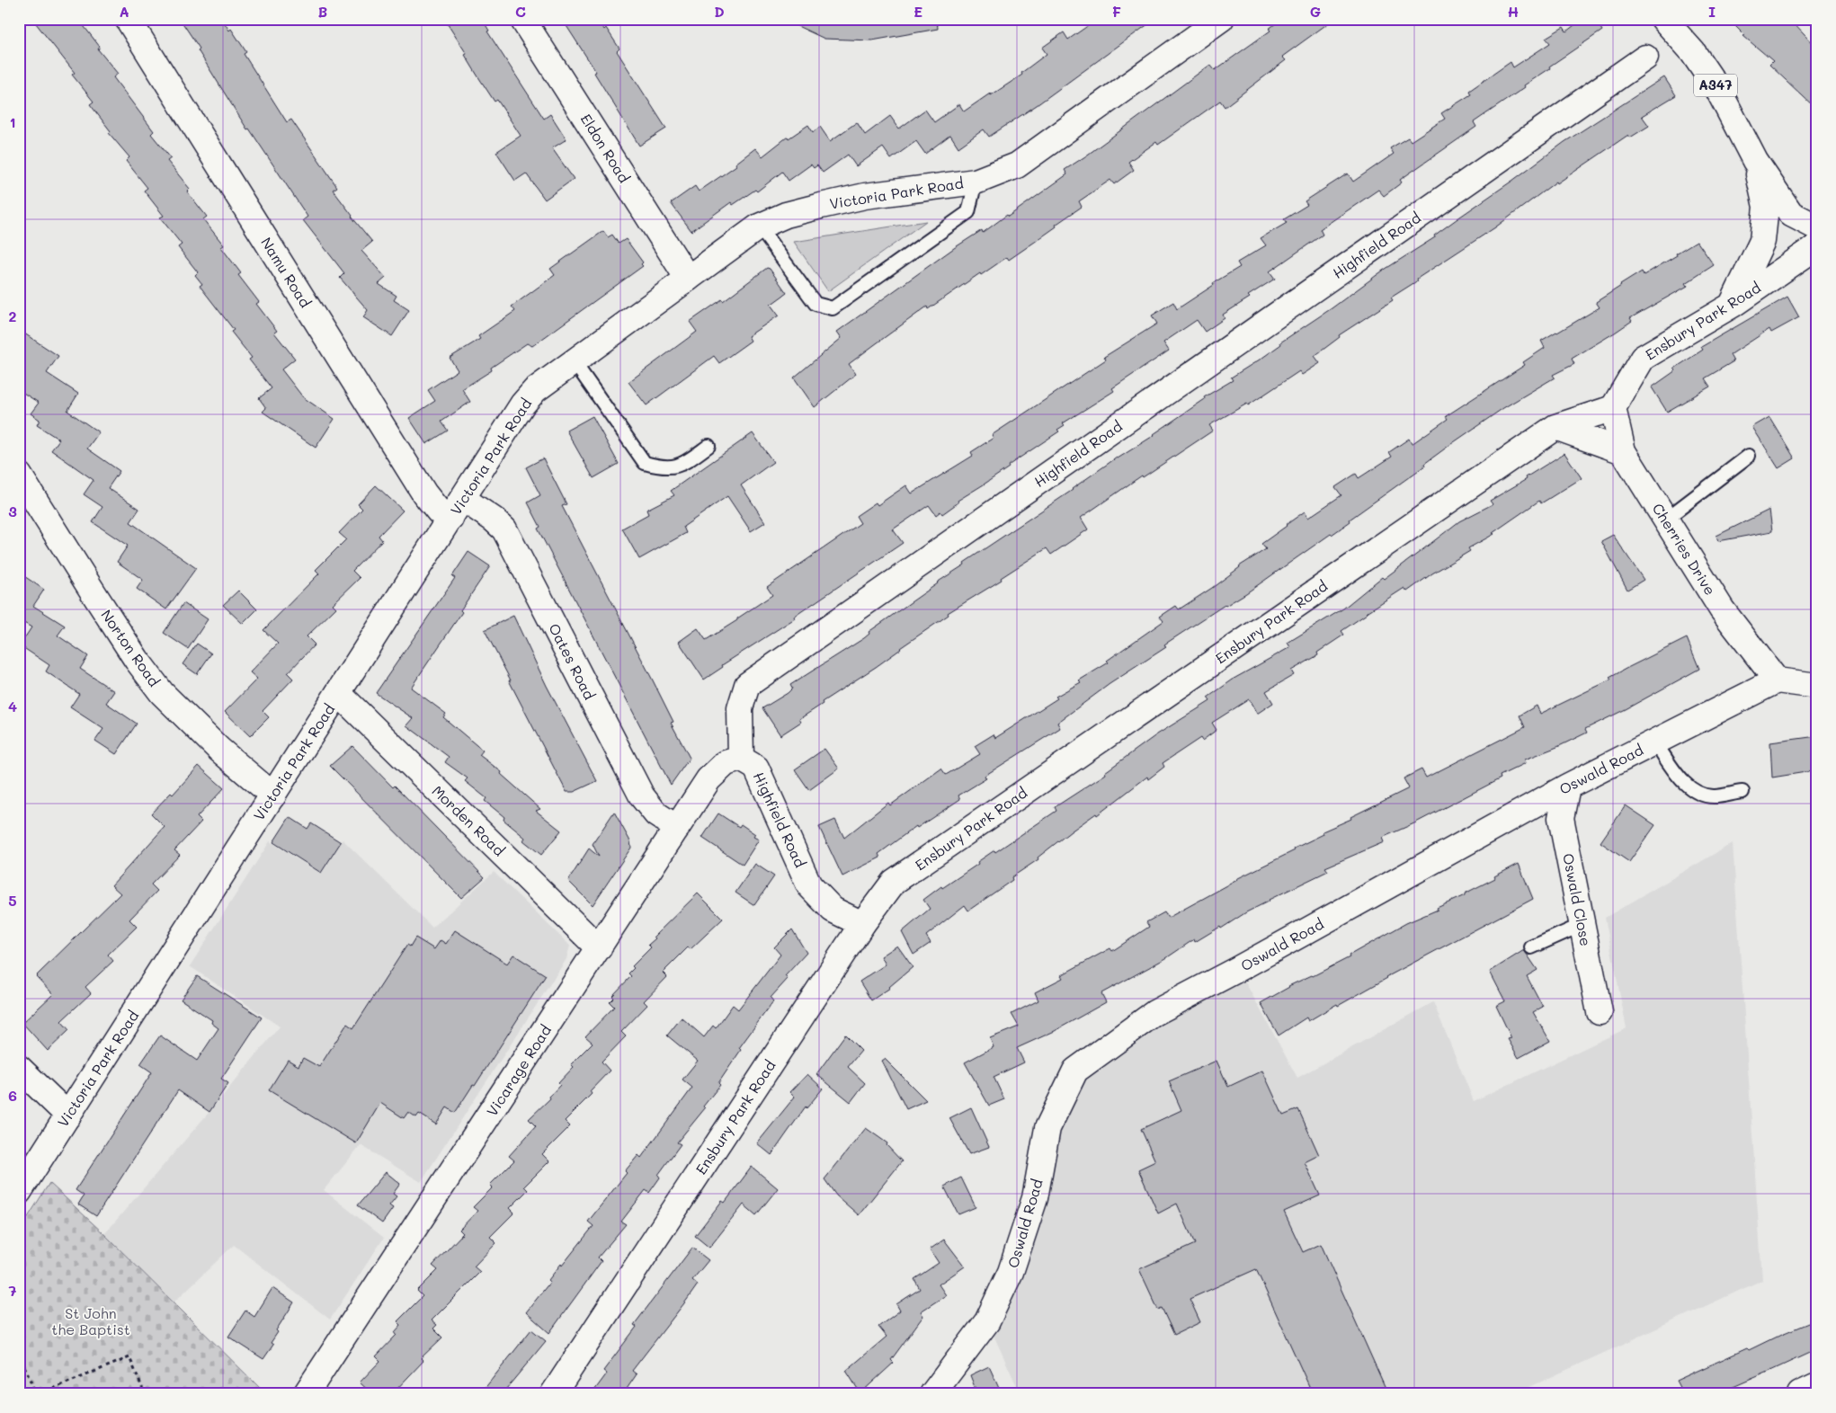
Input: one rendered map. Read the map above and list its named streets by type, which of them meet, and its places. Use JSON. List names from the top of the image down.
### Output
{
  "streets": {
    "street": [
      "A347",
      "Eldon Road",
      "Victoria Park Road",
      "Highfield Road",
      "Namu Road",
      "Ensbury Park Road",
      "Cherries Drive",
      "Norton Road",
      "Oates Road",
      "Oswald Road",
      "Morden Road",
      "Oswald Close",
      "Vicarage Road"
    ]
  },
  "crossings": [
    ["A347", "Ensbury Park Road"],
    ["Eldon Road", "Victoria Park Road"],
    ["Victoria Park Road", "Namu Road"],
    ["Victoria Park Road", "Norton Road"],
    ["Victoria Park Road", "Oates Road"],
    ["Victoria Park Road", "Morden Road"],
    ["Highfield Road", "Ensbury Park Road"],
    ["Highfield Road", "Vicarage Road"],
    ["Ensbury Park Road", "Cherries Drive"],
    ["Cherries Drive", "Oswald Road"],
    ["Oates Road", "Vicarage Road"],
    ["Oswald Road", "Oswald Close"],
    ["Morden Road", "Vicarage Road"]
  ],
  "parks": ["St John the Baptist"],
  "grid": {
    "columns": [
      "A",
      "B",
      "C",
      "D",
      "E",
      "F",
      "G",
      "H",
      "I"
    ],
    "rows": [
      "1",
      "2",
      "3",
      "4",
      "5",
      "6",
      "7"
    ]
  }
}
